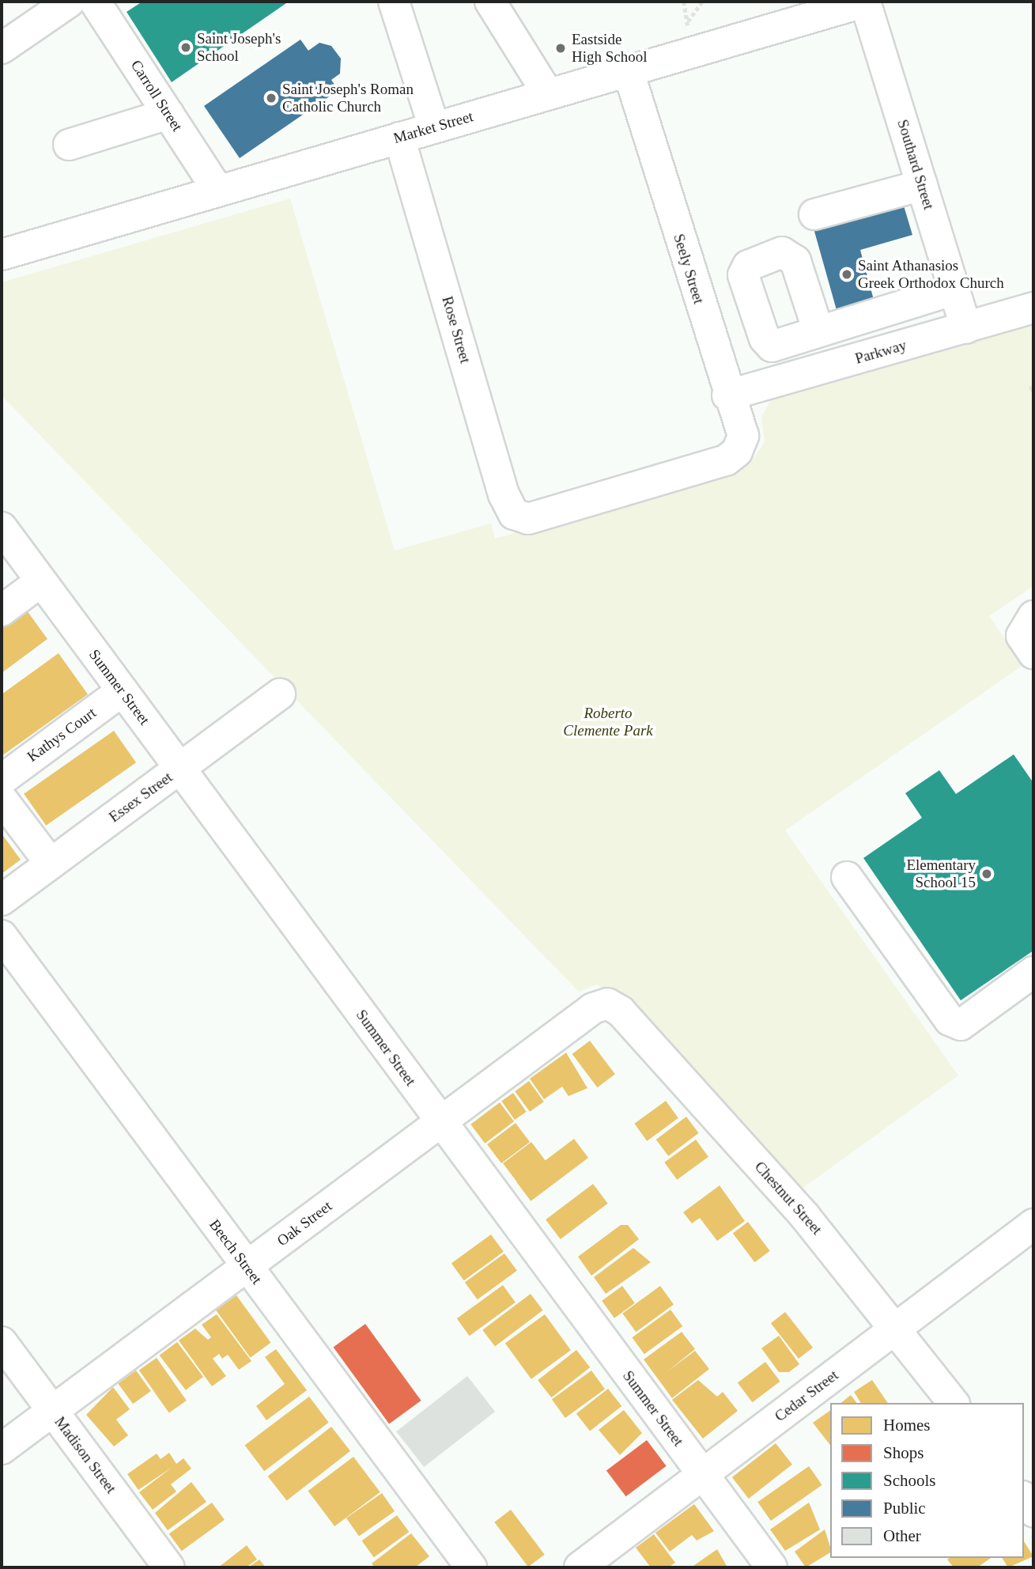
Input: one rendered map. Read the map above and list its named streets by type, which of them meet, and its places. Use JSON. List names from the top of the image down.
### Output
{
  "streets": {
    "street": [
      "Carroll Street",
      "Market Street",
      "Southard Street",
      "Seely Street",
      "Rose Street",
      "Parkway",
      "Summer Street",
      "Kathys Court",
      "Essex Street",
      "Chestnut Street",
      "Oak Street",
      "Beech Street",
      "Cedar Street",
      "Madison Street"
    ]
  },
  "crossings": [
    ["Carroll Street", "Market Street"],
    ["Market Street", "Southard Street"],
    ["Market Street", "Seely Street"],
    ["Market Street", "Rose Street"],
    ["Southard Street", "Parkway"],
    ["Seely Street", "Rose Street"],
    ["Seely Street", "Parkway"],
    ["Summer Street", "Kathys Court"],
    ["Summer Street", "Essex Street"],
    ["Summer Street", "Oak Street"],
    ["Summer Street", "Cedar Street"],
    ["Chestnut Street", "Oak Street"],
    ["Chestnut Street", "Cedar Street"],
    ["Oak Street", "Beech Street"],
    ["Oak Street", "Madison Street"]
  ],
  "parks": ["Roberto Clemente Park"],
  "places": [
    "Saint Joseph's School",
    "Eastside High School",
    "Saint Joseph's Roman Catholic Church",
    "Saint Athanasios Greek Orthodox Church",
    "Elementary School 15"
  ],
  "legend": [
    "Homes",
    "Shops",
    "Schools",
    "Public",
    "Other"
  ]
}
